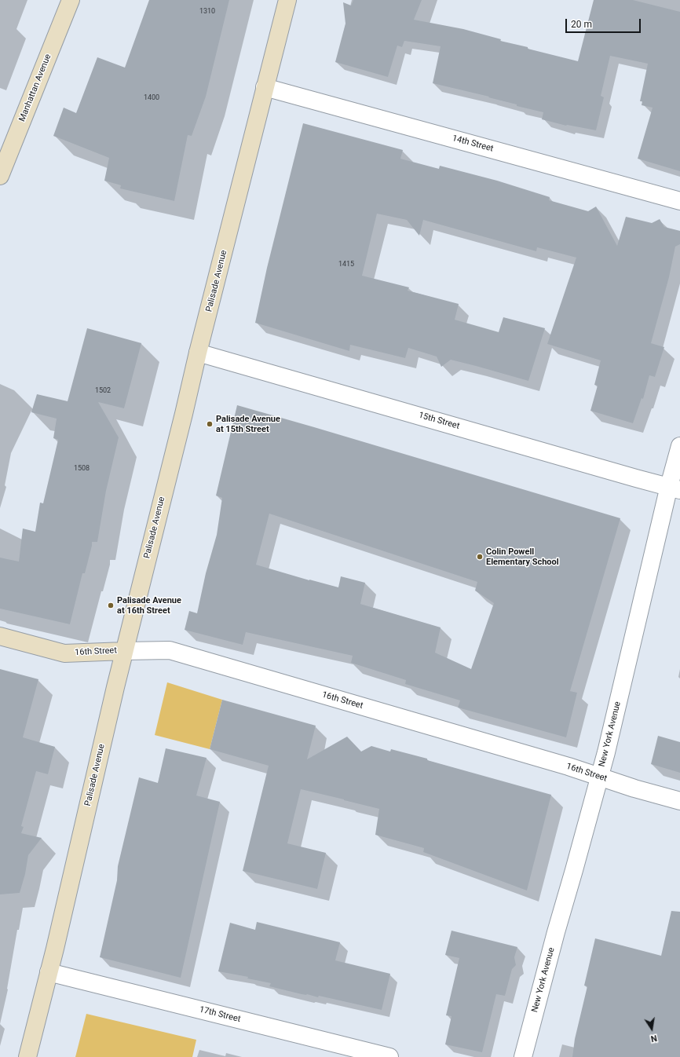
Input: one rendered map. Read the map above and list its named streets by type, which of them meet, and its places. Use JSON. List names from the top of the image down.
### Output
{
  "streets": {
    "main road": ["Manhattan Avenue", "Palisade Avenue", "16th Street"],
    "street": [
      "14th Street",
      "15th Street",
      "New York Avenue",
      "17th Street"
    ]
  },
  "crossings": [
    ["14th Street", "Palisade Avenue"],
    ["Palisade Avenue", "15th Street"],
    ["Palisade Avenue", "16th Street"],
    ["Palisade Avenue", "17th Street"],
    ["15th Street", "New York Avenue"],
    ["16th Street", "New York Avenue"]
  ],
  "places": ["Palisade Avenue at 15th Street", "Colin Powell Elementary School", "Palisade Avenue at 16th Street"],
  "house_numbers": [
    "1310",
    "1400",
    "1415",
    "1502",
    "1508"
  ],
  "scale_bar": "20 m",
  "north": "bottom"
}
